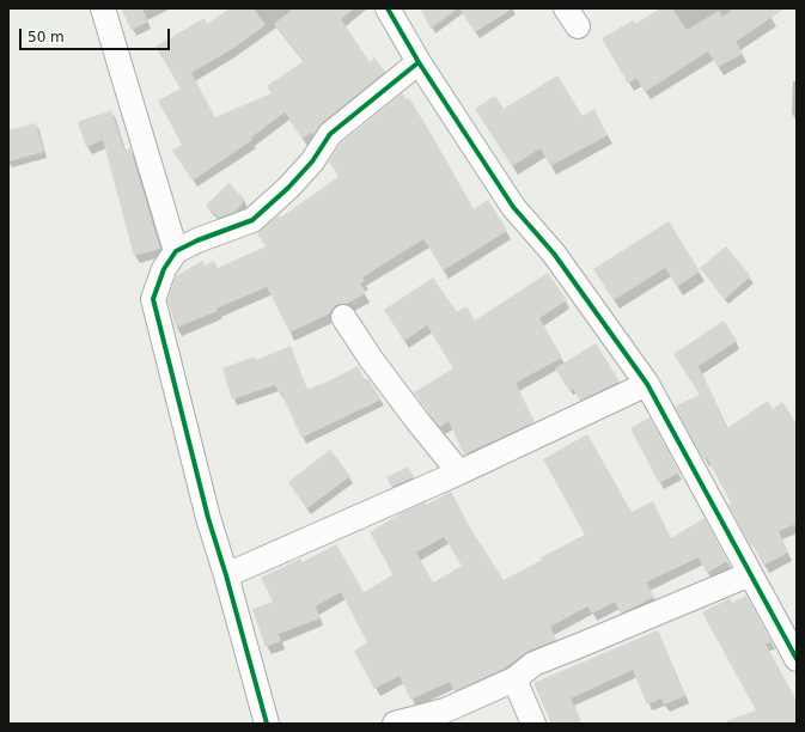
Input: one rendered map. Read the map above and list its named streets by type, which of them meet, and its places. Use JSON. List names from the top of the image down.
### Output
{
  "scale_bar": "50 m"
}
